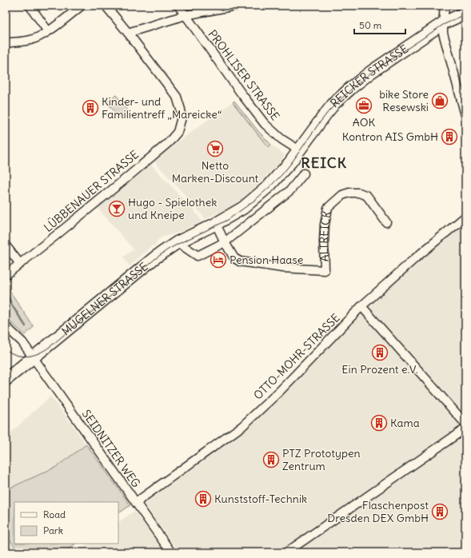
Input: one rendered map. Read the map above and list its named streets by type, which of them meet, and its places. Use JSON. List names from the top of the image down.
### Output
{
  "streets": {
    "street": [
      "PROHLISER STRASSE",
      "REICKER STRASSE",
      "LÜBBENAUER STRASSE",
      "ALTREICK",
      "MÜGELNER STRASSE",
      "OTTO-MOHR-STRASSE",
      "SEIDNITZER WEG"
    ]
  },
  "crossings": [
    ["PROHLISER STRASSE", "REICKER STRASSE"],
    ["MÜGELNER STRASSE", "SEIDNITZER WEG"],
    ["OTTO-MOHR-STRASSE", "SEIDNITZER WEG"]
  ],
  "districts": ["REICK"],
  "places": {
    "shop": ["bike Store Resewski"],
    "office": ["AOK"],
    "building": [
      "Kinder- und Familientreff „Mareicke“",
      "Kontron AIS GmbH",
      "Ein Prozent e.V.",
      "Kama",
      "PTZ Prototypen Zentrum",
      "Kunststoff-Technik",
      "Flaschenpost Dresden DEX GmbH"
    ],
    "supermarket": ["Netto Marken-Discount"],
    "bar": ["Hugo - Spielothek und Kneipe"],
    "hotel": ["Pension Haase"]
  },
  "legend": ["Road", "Park"],
  "scale_bar": "50 m"
}
